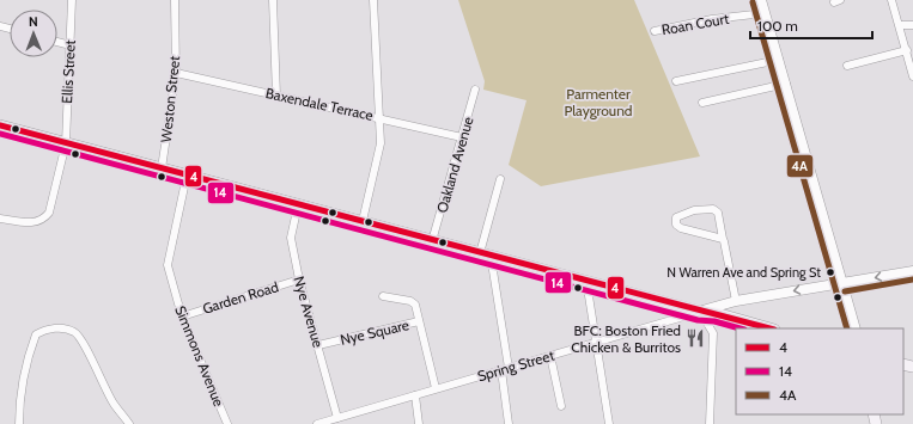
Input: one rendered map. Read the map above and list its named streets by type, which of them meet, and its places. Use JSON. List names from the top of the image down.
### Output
{
  "streets": {
    "street": [
      "Roan Court",
      "Ellis Street",
      "Weston Street",
      "Baxendale Terrace",
      "Oakland Avenue",
      "Garden Road",
      "Nye Avenue",
      "Nye Square",
      "Simmons Avenue",
      "Spring Street"
    ]
  },
  "crossings": [
    ["Weston Street", "Baxendale Terrace"],
    ["Baxendale Terrace", "Oakland Avenue"],
    ["Garden Road", "Nye Avenue"],
    ["Garden Road", "Simmons Avenue"],
    ["Nye Avenue", "Nye Square"],
    ["Nye Avenue", "Spring Street"],
    ["Nye Square", "Spring Street"]
  ],
  "parks": ["Parmenter Playground"],
  "places": {
    "other": ["N Warren Ave and Spring St"],
    "restaurant": ["BFC: Boston Fried Chicken & Burritos"]
  },
  "lines": ["transit line 4A", "transit line 4", "transit line 14"],
  "legend": ["4", "14", "4A"],
  "scale_bar": "100 m",
  "north": "top"
}
